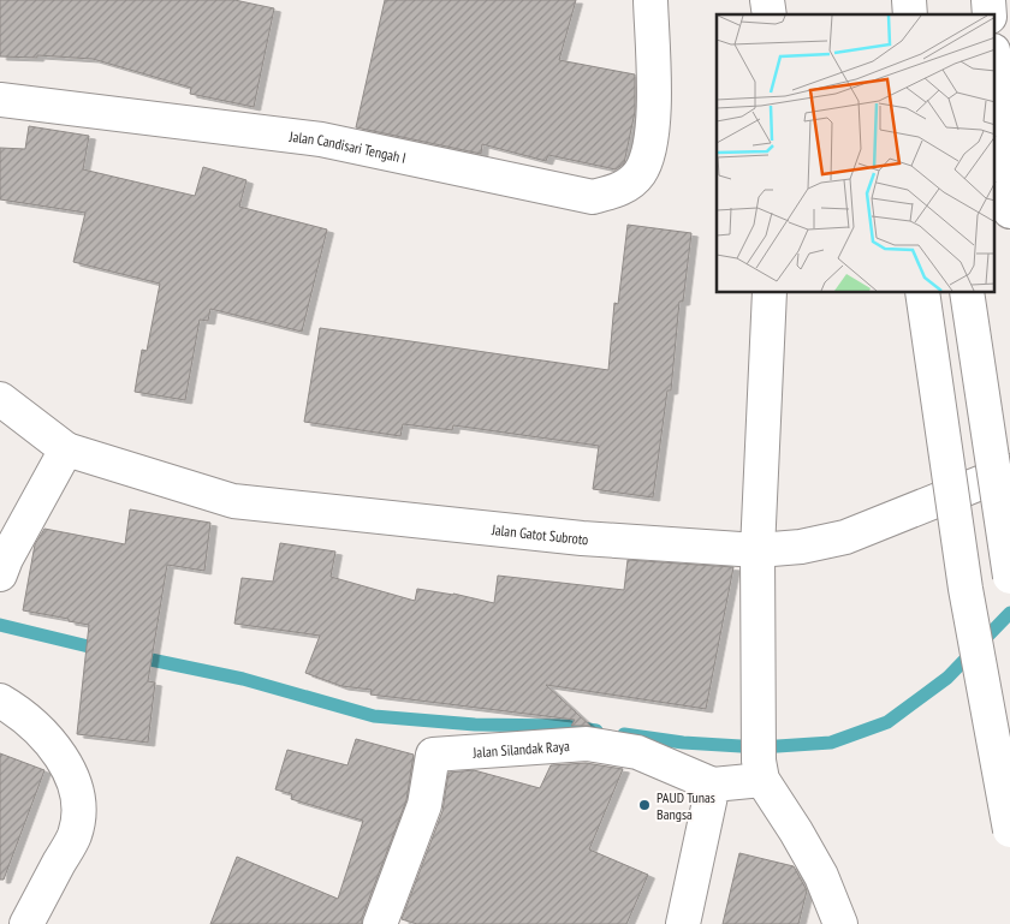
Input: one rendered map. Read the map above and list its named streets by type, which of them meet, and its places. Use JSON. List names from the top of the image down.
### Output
{
  "streets": {
    "main road": ["Jalan Candisari Tengah I", "Jalan Gatot Subroto", "Jalan Silandak Raya"]
  },
  "places": ["PAUD Tunas Bangsa"]
}
